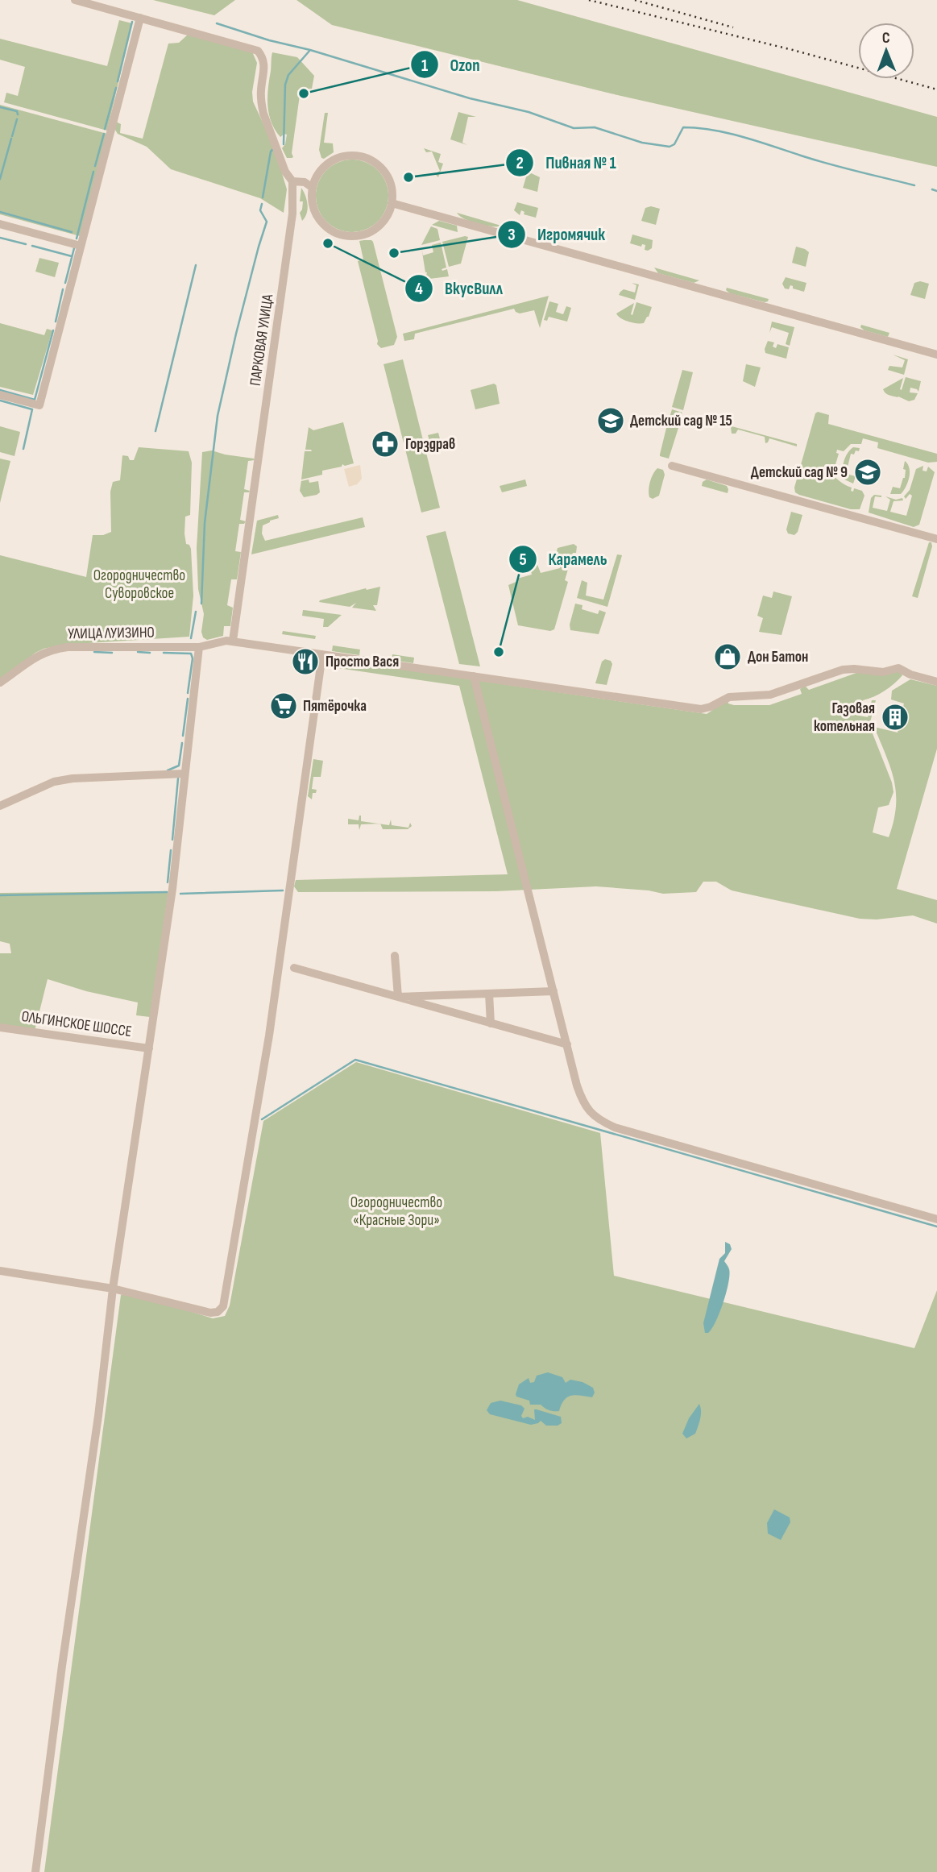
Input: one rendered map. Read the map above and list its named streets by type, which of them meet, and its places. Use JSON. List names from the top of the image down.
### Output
{
  "streets": {
    "street": ["ПАРКОВАЯ УЛИЦА", "УЛИЦА ЛУИЗИНО", "ОЛЬГИНСКОЕ ШОССЕ"]
  },
  "crossings": [
    ["ПАРКОВАЯ УЛИЦА", "УЛИЦА ЛУИЗИНО"]
  ],
  "parks": ["Огородничество Суворовское", "Огородничество «Красные Зори»"],
  "places": {
    "other": [
      "Ozon",
      "Пивная № 1",
      "ВкусВилл",
      "Игромячик",
      "Карамель"
    ],
    "school or university": ["Детский сад № 15", "Детский сад № 9"],
    "pharmacy": ["Горздрав"],
    "shop": ["Дон Батон"],
    "restaurant": ["Просто Вася"],
    "supermarket": ["Пятёрочка"],
    "building": ["Газовая котельная"]
  },
  "north": "top"
}
